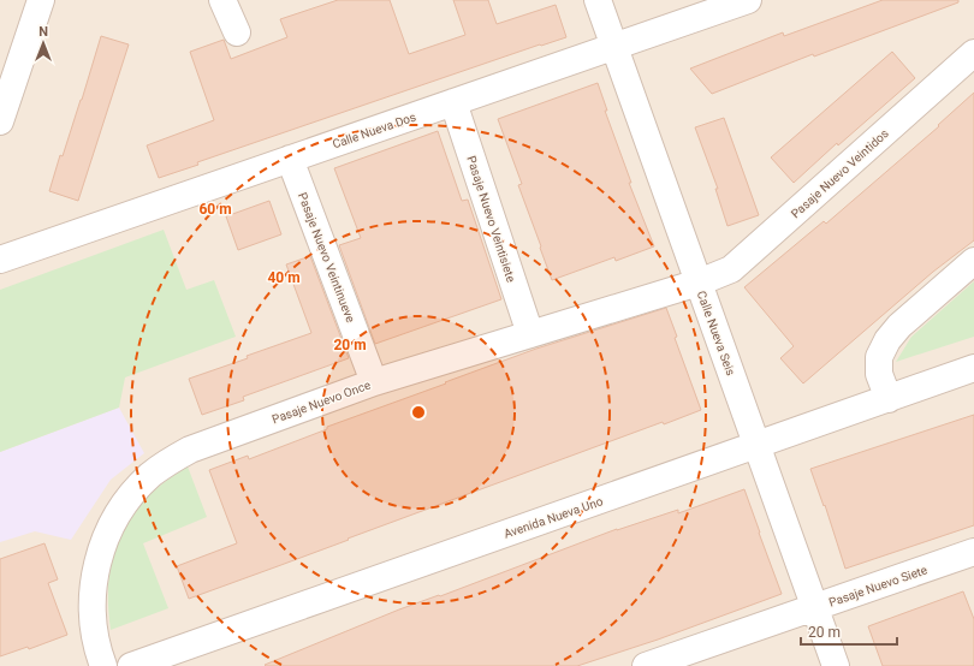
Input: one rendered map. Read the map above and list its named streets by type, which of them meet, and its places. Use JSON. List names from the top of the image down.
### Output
{
  "streets": {
    "street": [
      "Calle Nueva Dos",
      "Pasaje Nuevo Veintidos",
      "Pasaje Nuevo Veintisiete",
      "Pasaje Nuevo Veintinueve",
      "Calle Nueva Seis",
      "Pasaje Nuevo Once",
      "Avenida Nueva Uno",
      "Pasaje Nuevo Siete"
    ]
  },
  "crossings": [
    ["Calle Nueva Dos", "Pasaje Nuevo Veintisiete"],
    ["Calle Nueva Dos", "Pasaje Nuevo Veintinueve"],
    ["Calle Nueva Dos", "Calle Nueva Seis"],
    ["Pasaje Nuevo Veintidos", "Calle Nueva Seis"],
    ["Pasaje Nuevo Veintidos", "Pasaje Nuevo Once"],
    ["Pasaje Nuevo Veintisiete", "Pasaje Nuevo Once"],
    ["Pasaje Nuevo Veintinueve", "Pasaje Nuevo Once"],
    ["Calle Nueva Seis", "Pasaje Nuevo Once"],
    ["Calle Nueva Seis", "Avenida Nueva Uno"],
    ["Calle Nueva Seis", "Pasaje Nuevo Siete"]
  ],
  "scale_bar": "20 m",
  "north": "top",
  "rings": ["60 m", "40 m", "20 m"]
}
